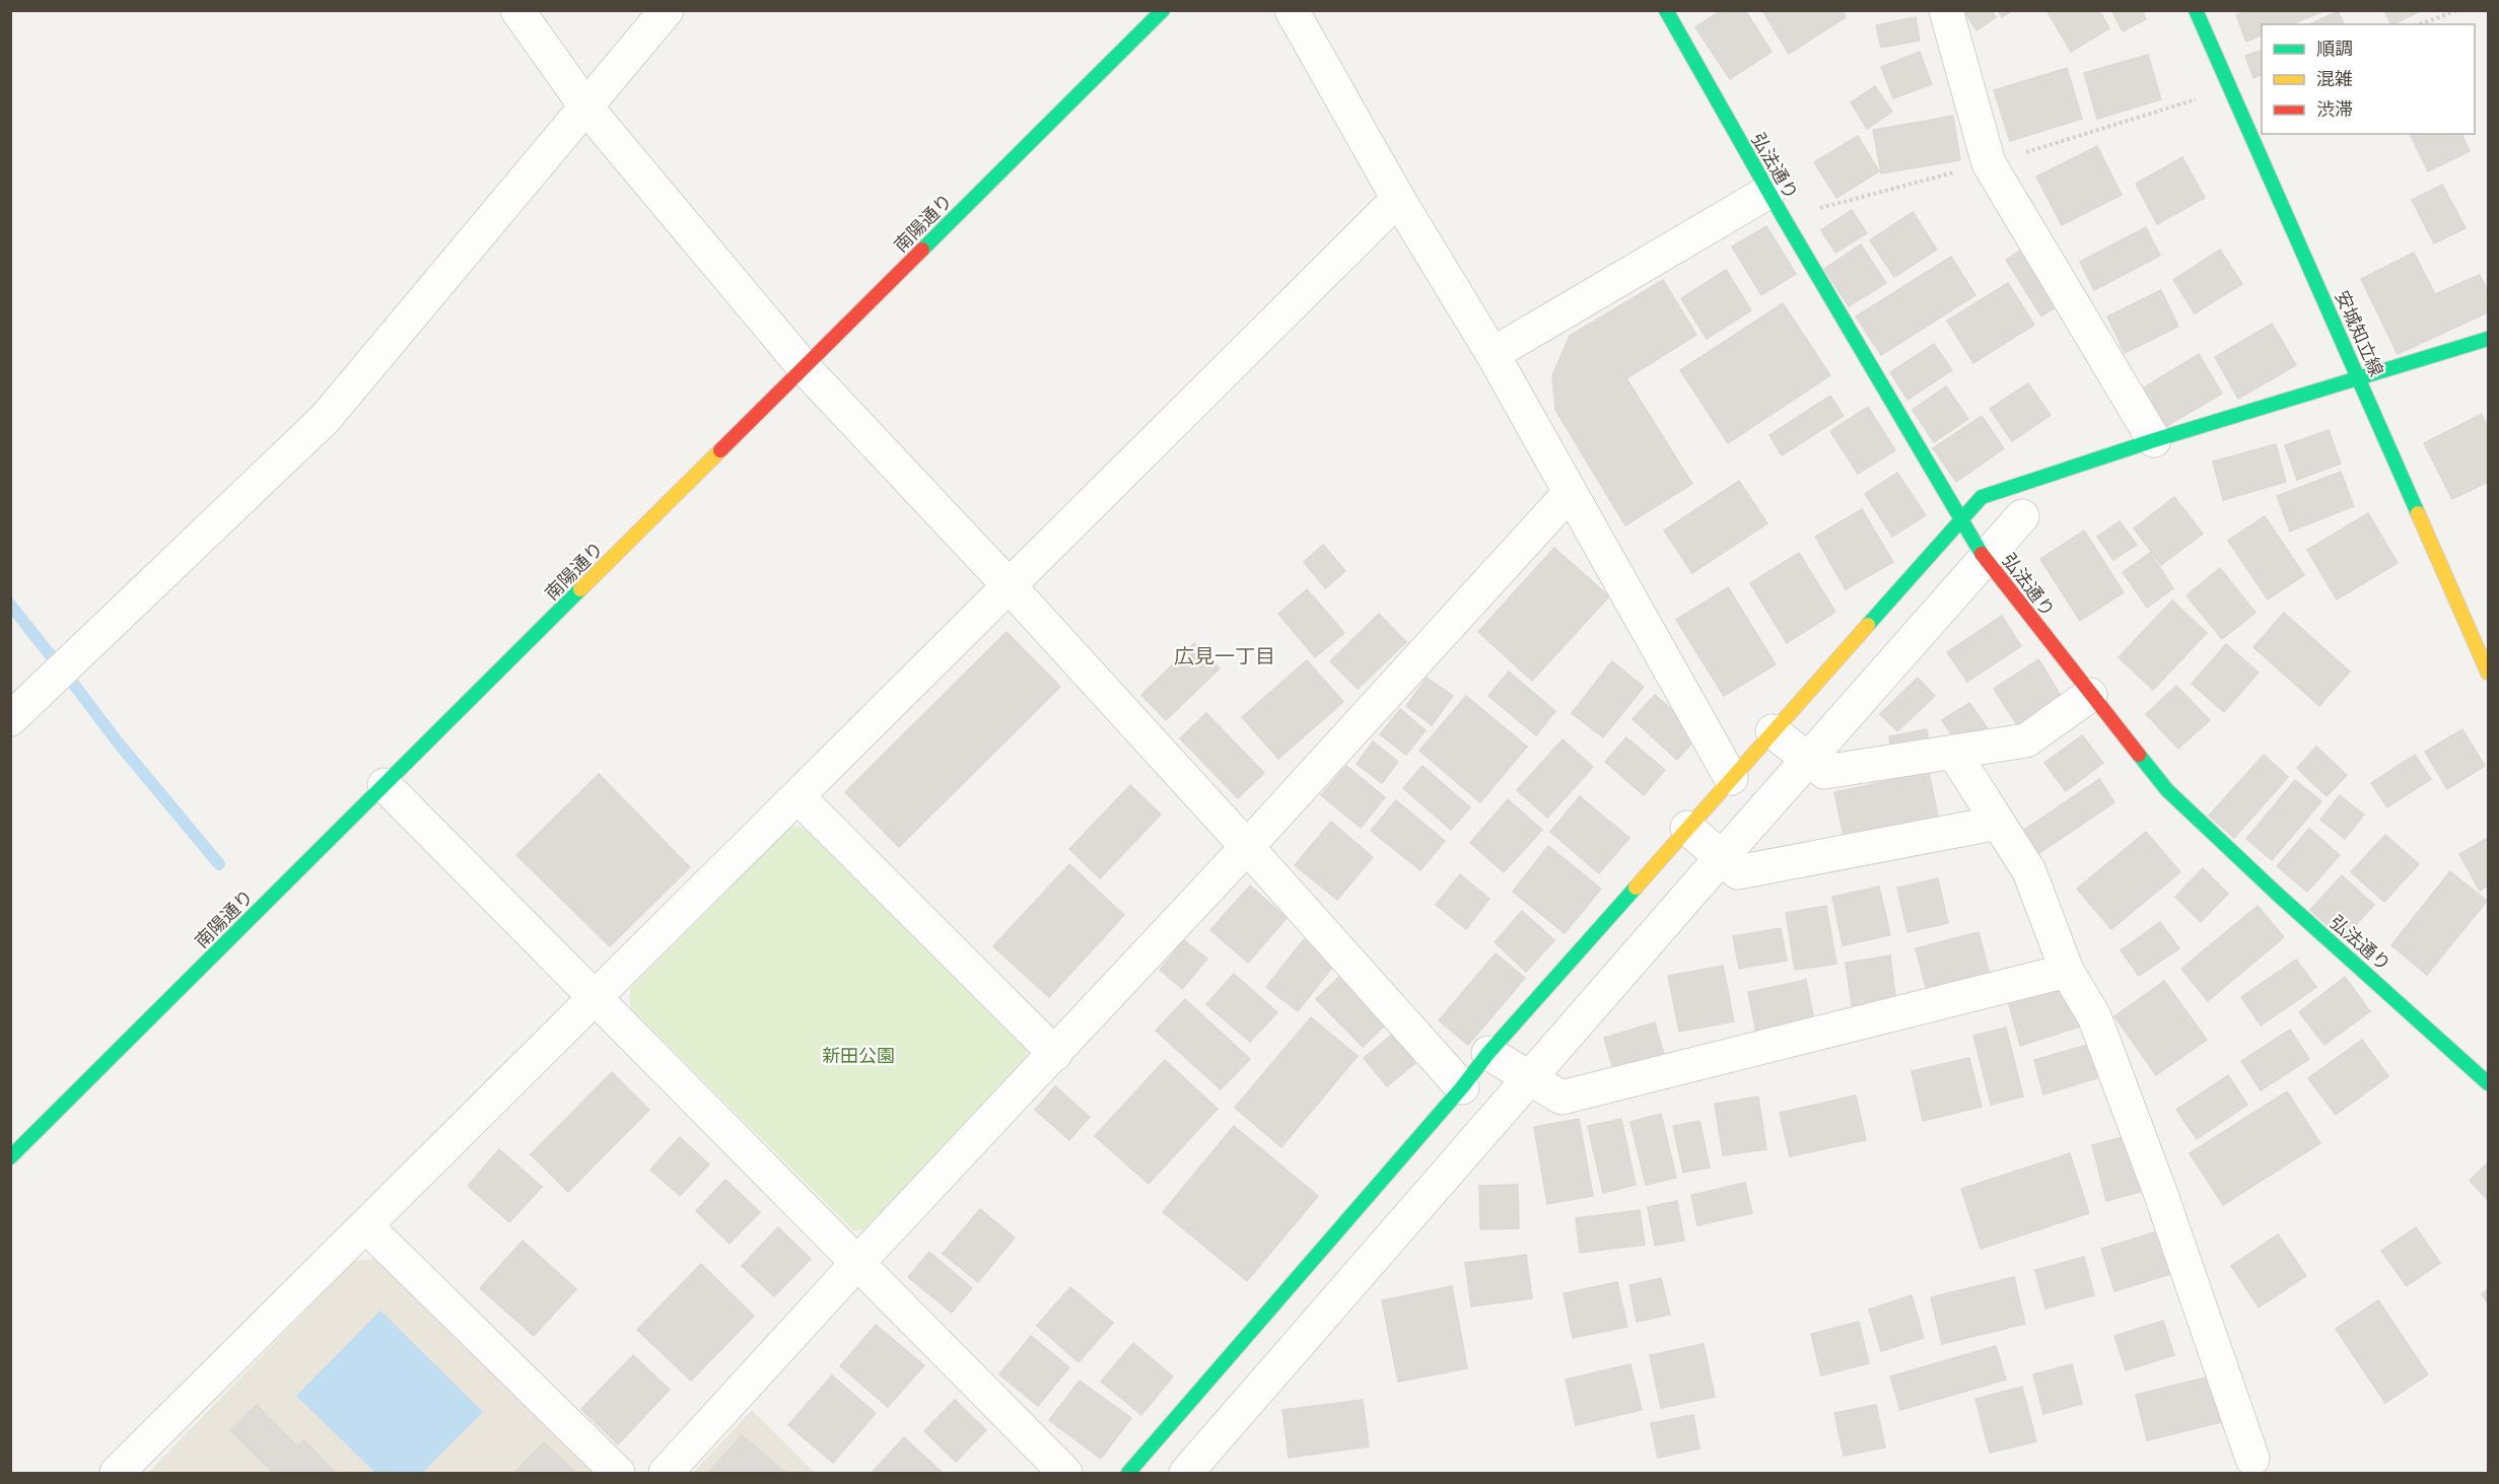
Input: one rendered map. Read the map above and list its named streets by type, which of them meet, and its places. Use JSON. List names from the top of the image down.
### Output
{
  "streets": {
    "street": ["弘法通り", "南陽通り", "安城知立線"]
  },
  "districts": ["広見一丁目"],
  "parks": ["新田公園"],
  "legend": ["順調", "混雑", "渋滞"]
}
